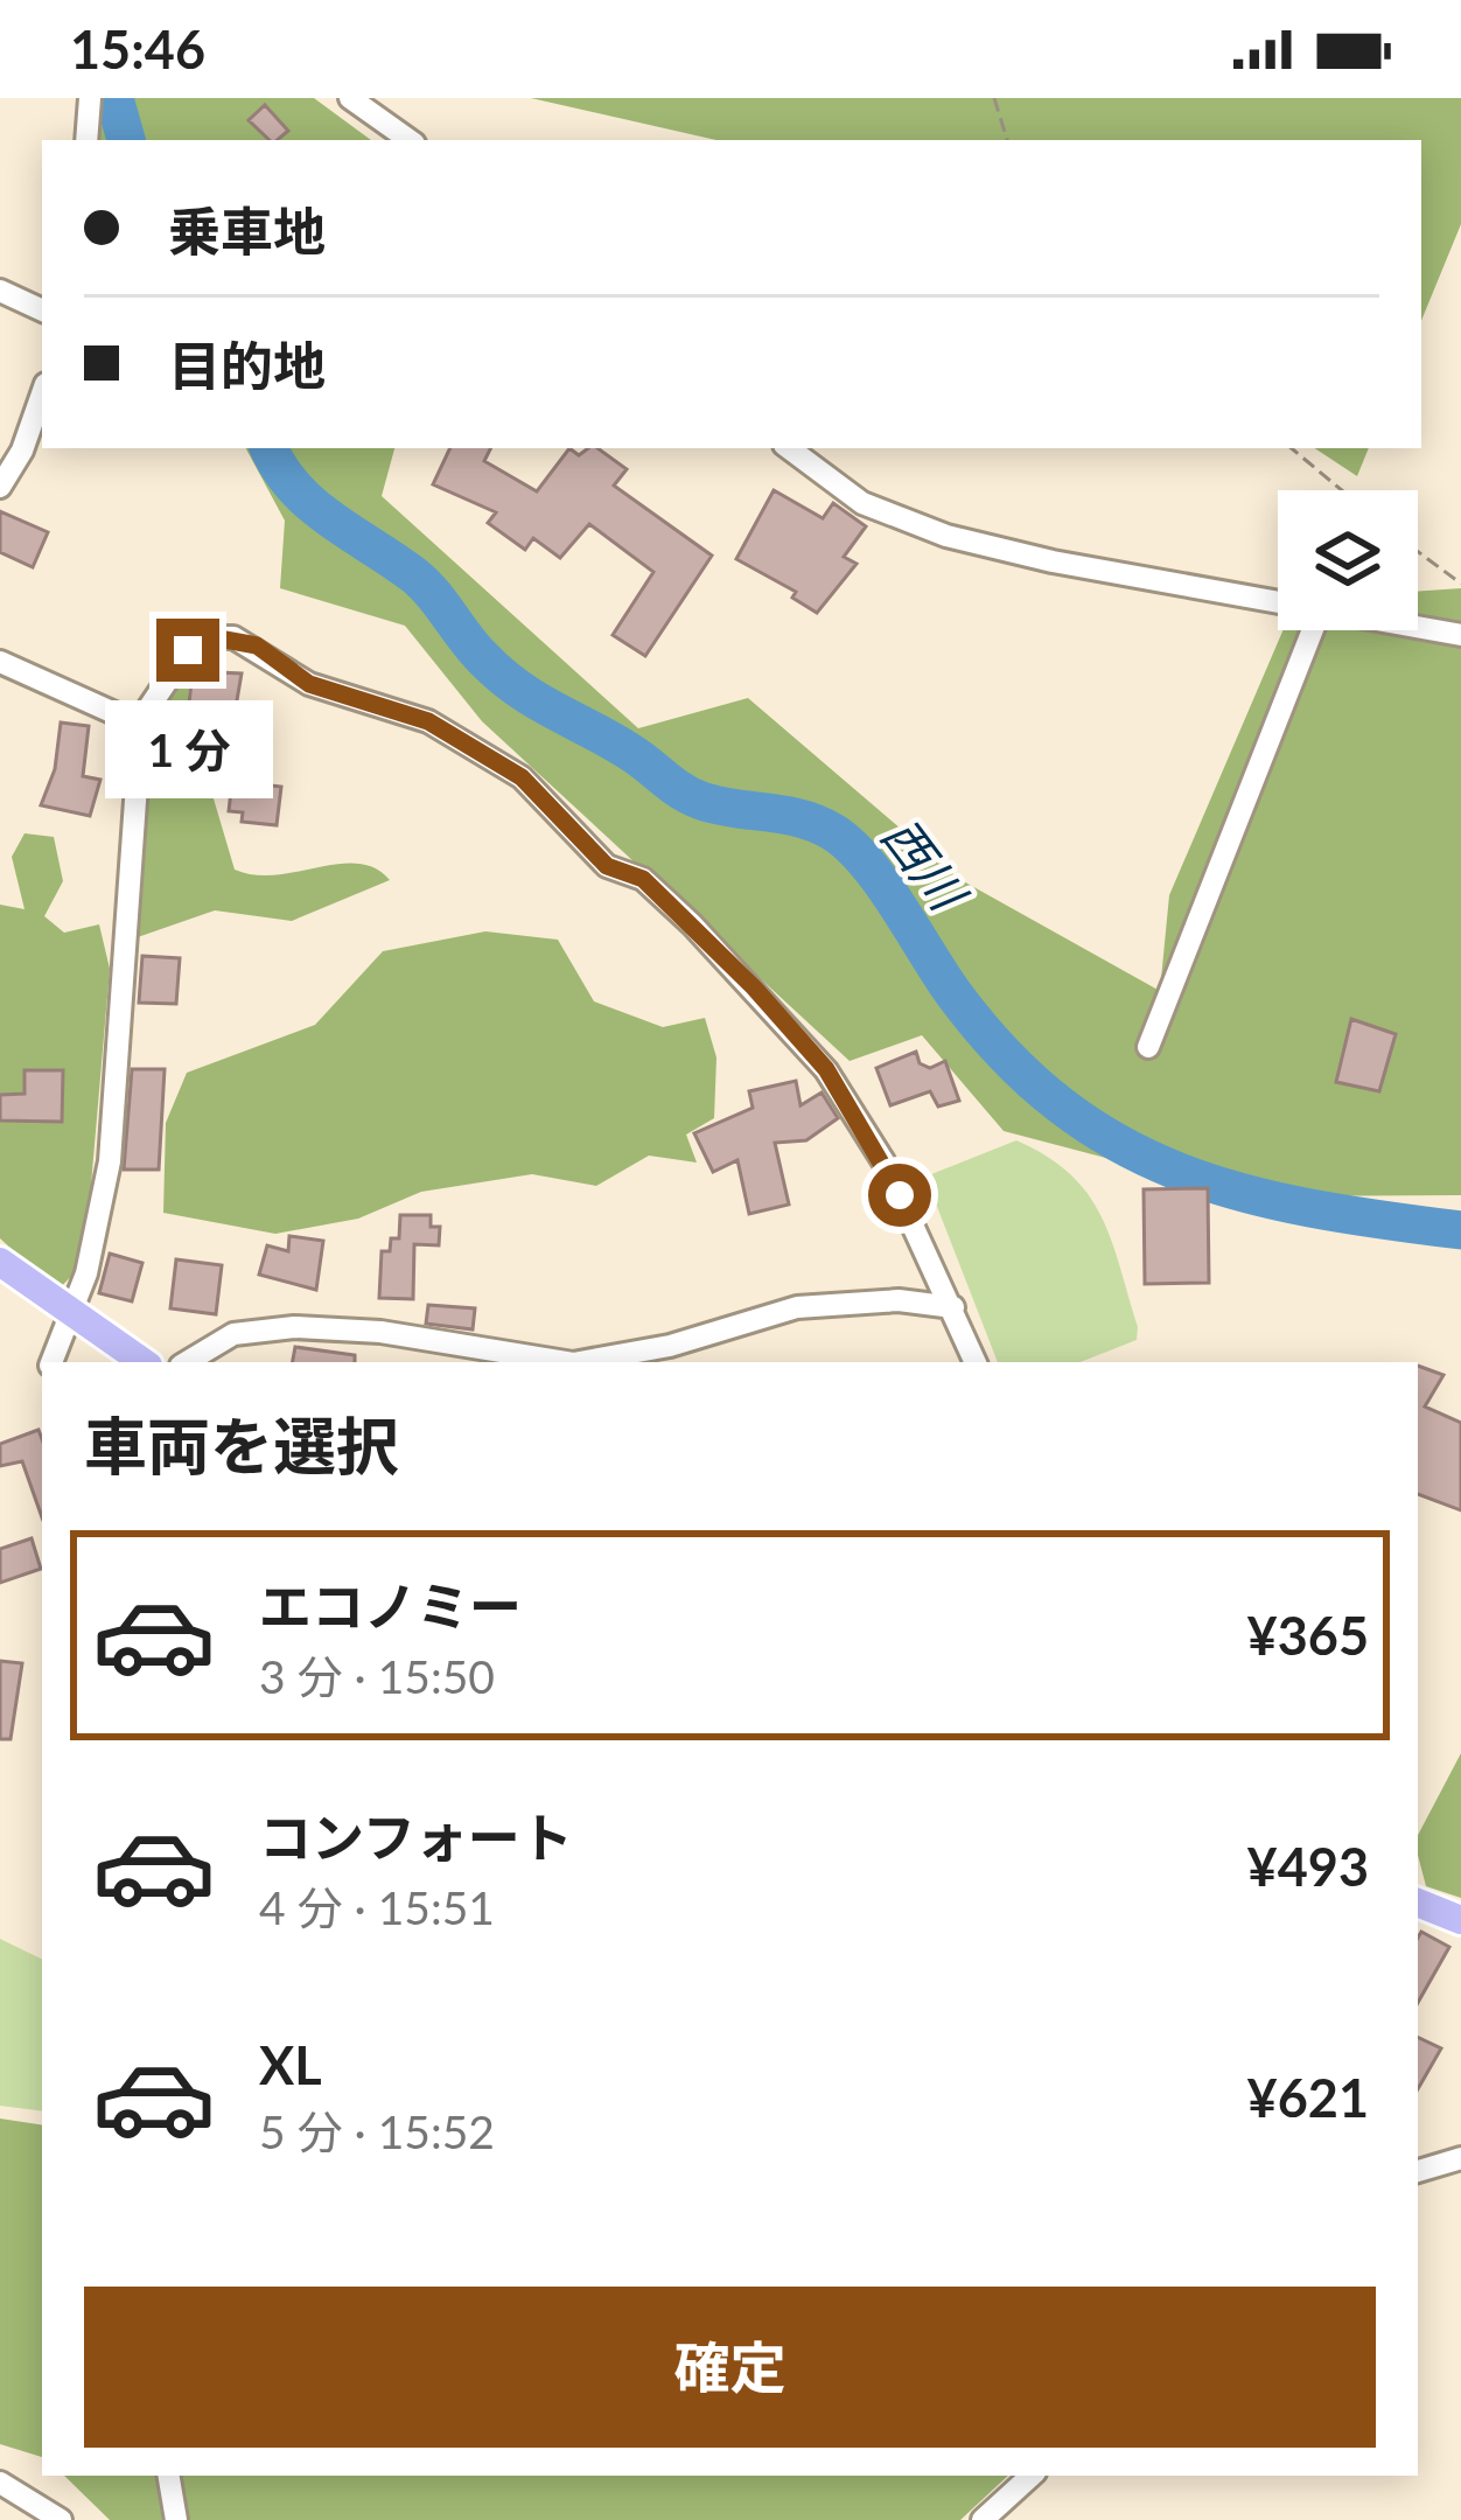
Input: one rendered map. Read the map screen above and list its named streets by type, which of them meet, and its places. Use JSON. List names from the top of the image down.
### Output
{
  "water": ["西川"],
  "page": {
    "status": "15:46",
    "banner": ["乗車地", "目的地"],
    "bubble": "1 分",
    "heading": "車両を選択",
    "list": [
      {
        "name": "エコノミー",
        "note": "3 分 · 15:50",
        "value": "¥365"
      },
      {
        "name": "コンフォート",
        "note": "4 分 · 15:51",
        "value": "¥493"
      },
      {
        "name": "XL",
        "note": "5 分 · 15:52",
        "value": "¥621"
      }
    ],
    "buttons": "確定"
  }
}
